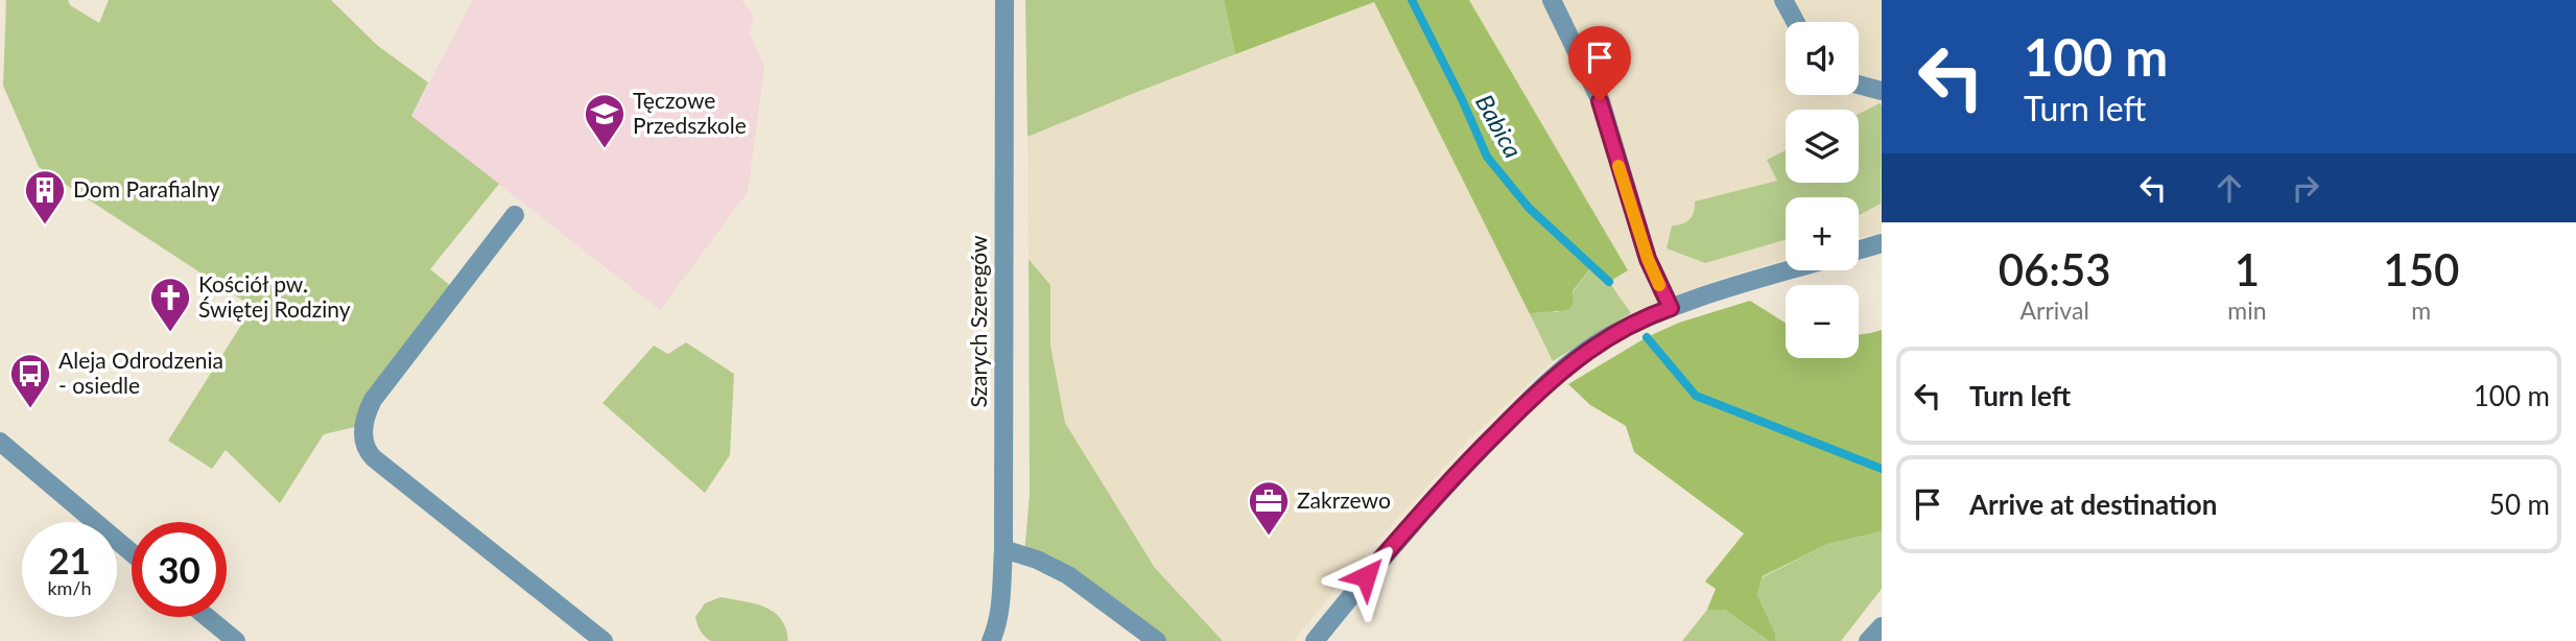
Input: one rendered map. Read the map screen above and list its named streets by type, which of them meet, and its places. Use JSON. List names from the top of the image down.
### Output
{
  "streets": {
    "street": ["Szarych Szeregów"]
  },
  "water": ["Babica"],
  "places": {
    "school or university": ["Tęczowe Przedszkole"],
    "building": ["Dom Parafialny"],
    "church": ["Kościół pw. Świętej Rodziny"],
    "bus stop": ["Aleja Odrodzenia - osiedle"],
    "office": ["Zakrzewo"]
  },
  "page": {
    "turn": ["100 m", "Turn left"],
    "map_buttons": ["+", "−"],
    "eta": [
      "06:53",
      "Arrival",
      "1",
      "min",
      "150",
      "m"
    ],
    "list": [
      {
        "name": "Turn left",
        "value": "100 m"
      },
      {
        "name": "Arrive at destination",
        "value": "50 m"
      }
    ],
    "speed": "21 km/h",
    "limit": "30"
  }
}
